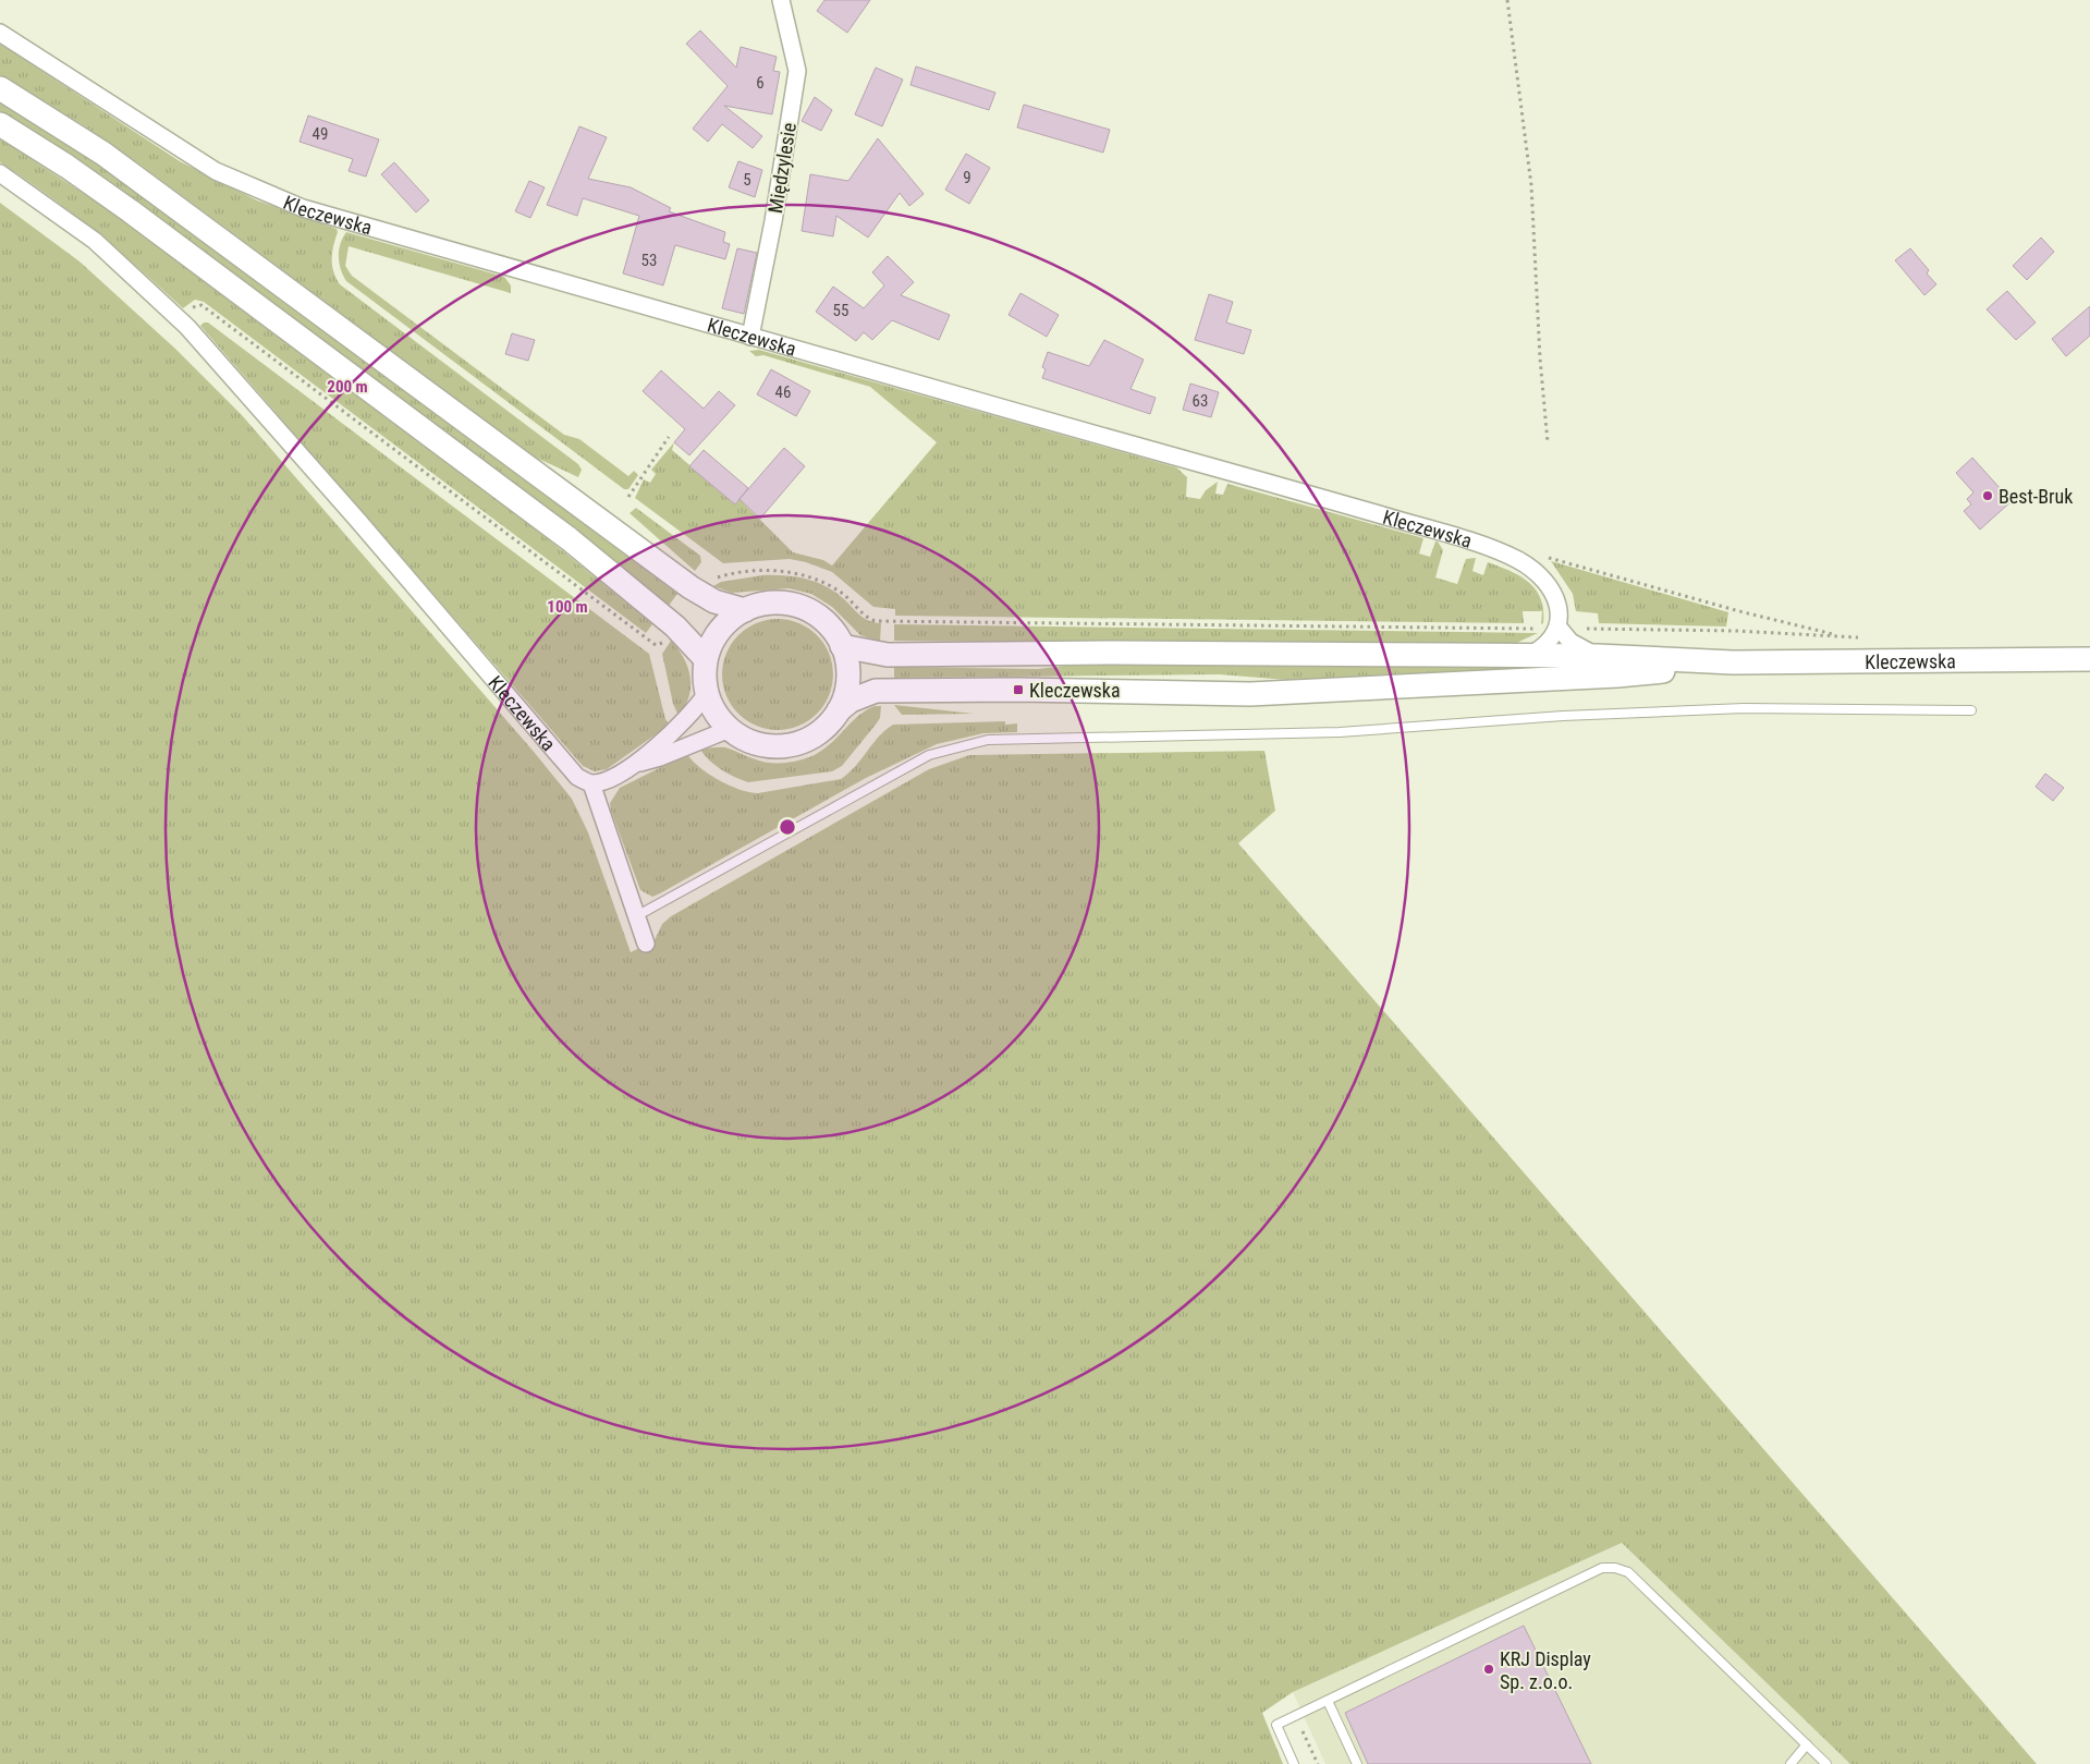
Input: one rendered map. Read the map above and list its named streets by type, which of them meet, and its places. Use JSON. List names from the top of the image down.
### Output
{
  "streets": {
    "main road": ["Kleczewska"],
    "street": ["Międzylesie"]
  },
  "crossings": [
    ["Międzylesie", "Kleczewska"]
  ],
  "places": {
    "other": ["Best-Bruk", "KRJ Display Sp. z.o.o."],
    "transit": ["Kleczewska"]
  },
  "house_numbers": [
    "6",
    "49",
    "9",
    "5",
    "53",
    "55",
    "46",
    "63"
  ],
  "rings": ["200 m", "100 m"]
}
